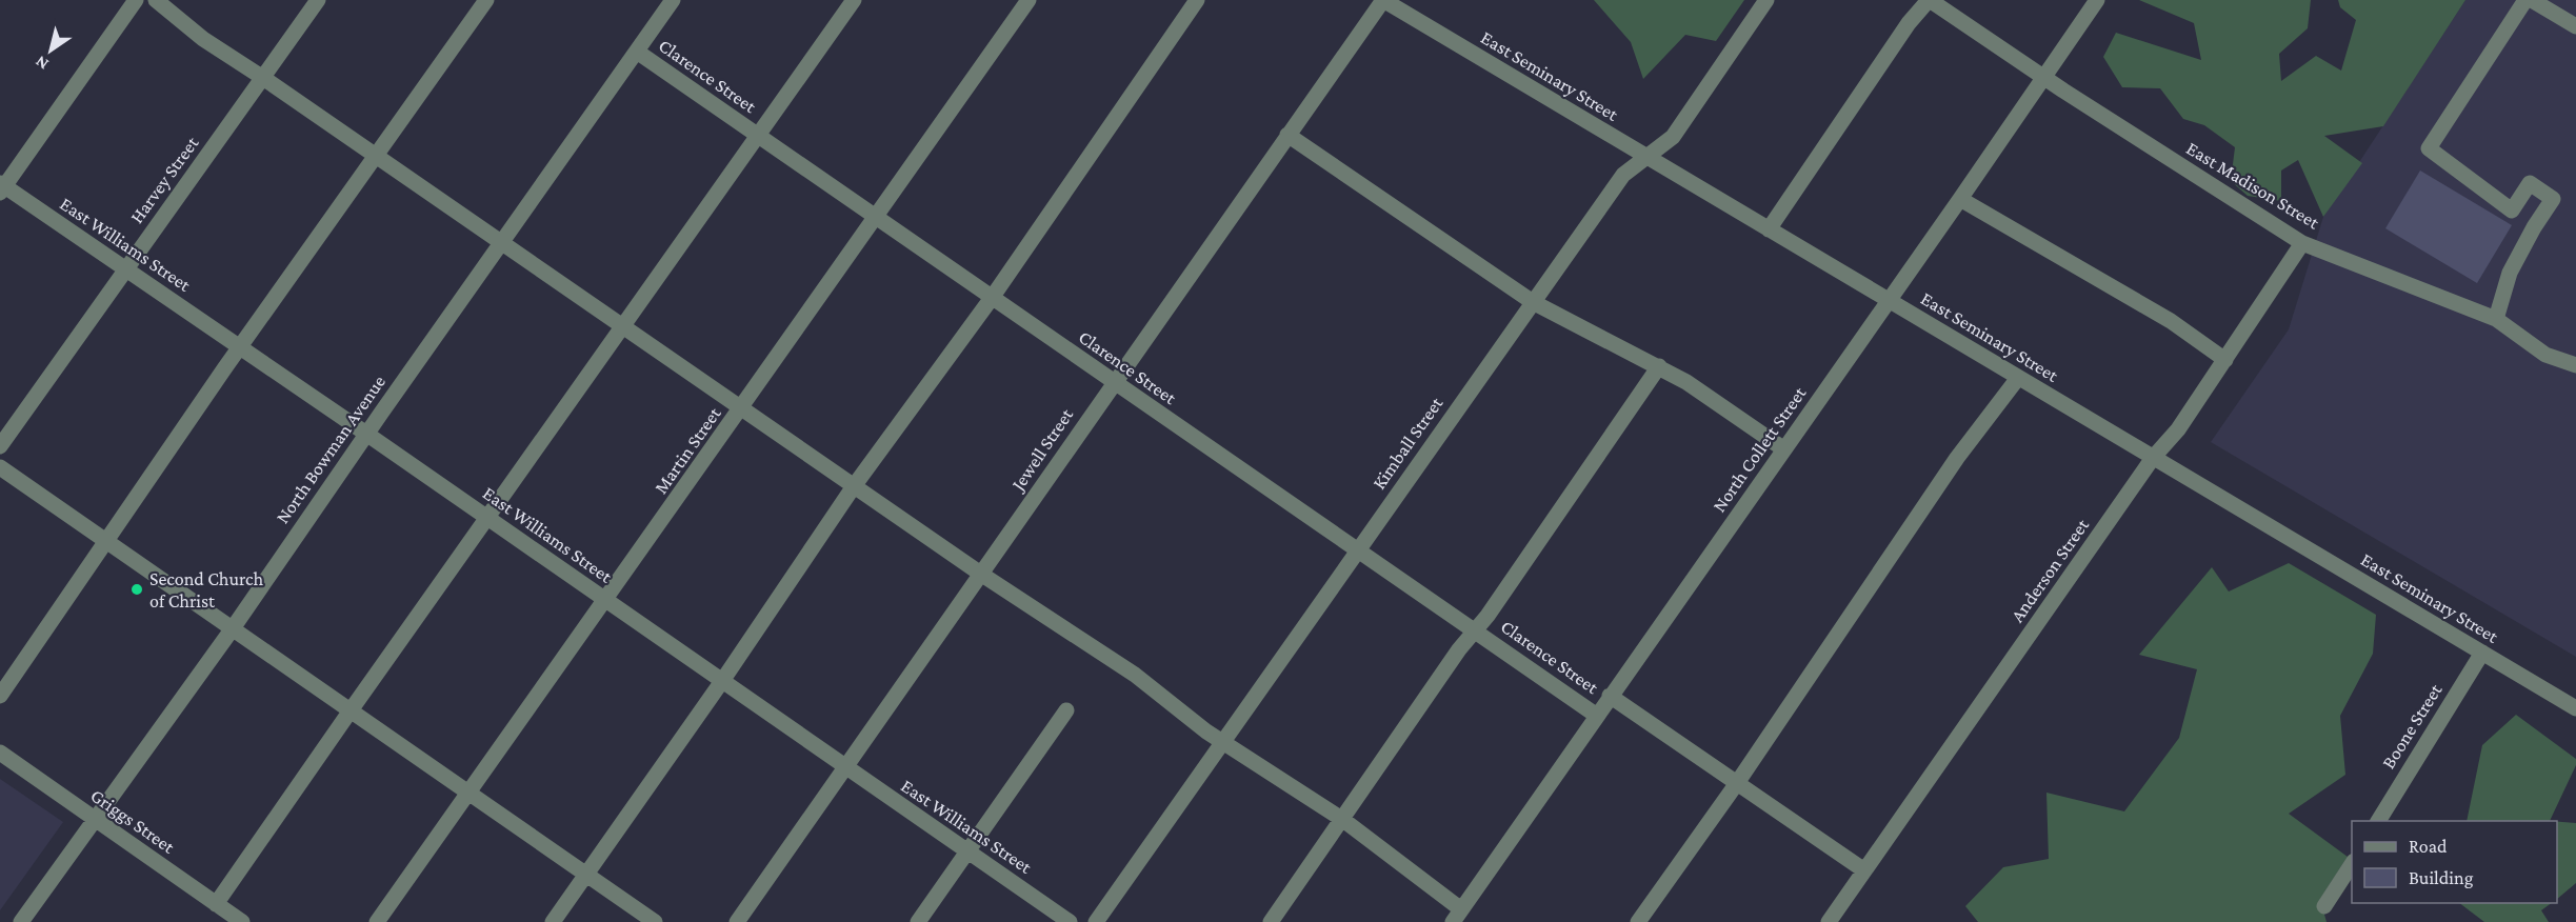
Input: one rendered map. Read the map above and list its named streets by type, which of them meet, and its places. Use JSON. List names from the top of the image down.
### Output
{
  "streets": {
    "street": [
      "Clarence Street",
      "East Seminary Street",
      "Harvey Street",
      "East Madison Street",
      "East Williams Street",
      "Kimball Street",
      "North Bowman Avenue",
      "Jewell Street",
      "North Collett Street",
      "Martin Street",
      "Anderson Street",
      "Boone Street",
      "Griggs Street"
    ]
  },
  "crossings": [
    ["Clarence Street", "Kimball Street"],
    ["Clarence Street", "North Bowman Avenue"],
    ["Clarence Street", "Jewell Street"],
    ["Clarence Street", "North Collett Street"],
    ["Clarence Street", "Martin Street"],
    ["East Seminary Street", "Kimball Street"],
    ["East Seminary Street", "Jewell Street"],
    ["East Seminary Street", "North Collett Street"],
    ["East Seminary Street", "Anderson Street"],
    ["East Seminary Street", "Boone Street"],
    ["Harvey Street", "East Williams Street"],
    ["East Madison Street", "North Collett Street"],
    ["East Madison Street", "Anderson Street"],
    ["East Williams Street", "North Bowman Avenue"],
    ["East Williams Street", "Jewell Street"],
    ["East Williams Street", "Martin Street"],
    ["North Bowman Avenue", "Griggs Street"]
  ],
  "places": ["Second Church of Christ"],
  "legend": ["Road", "Building"],
  "north": "bottom left"
}
